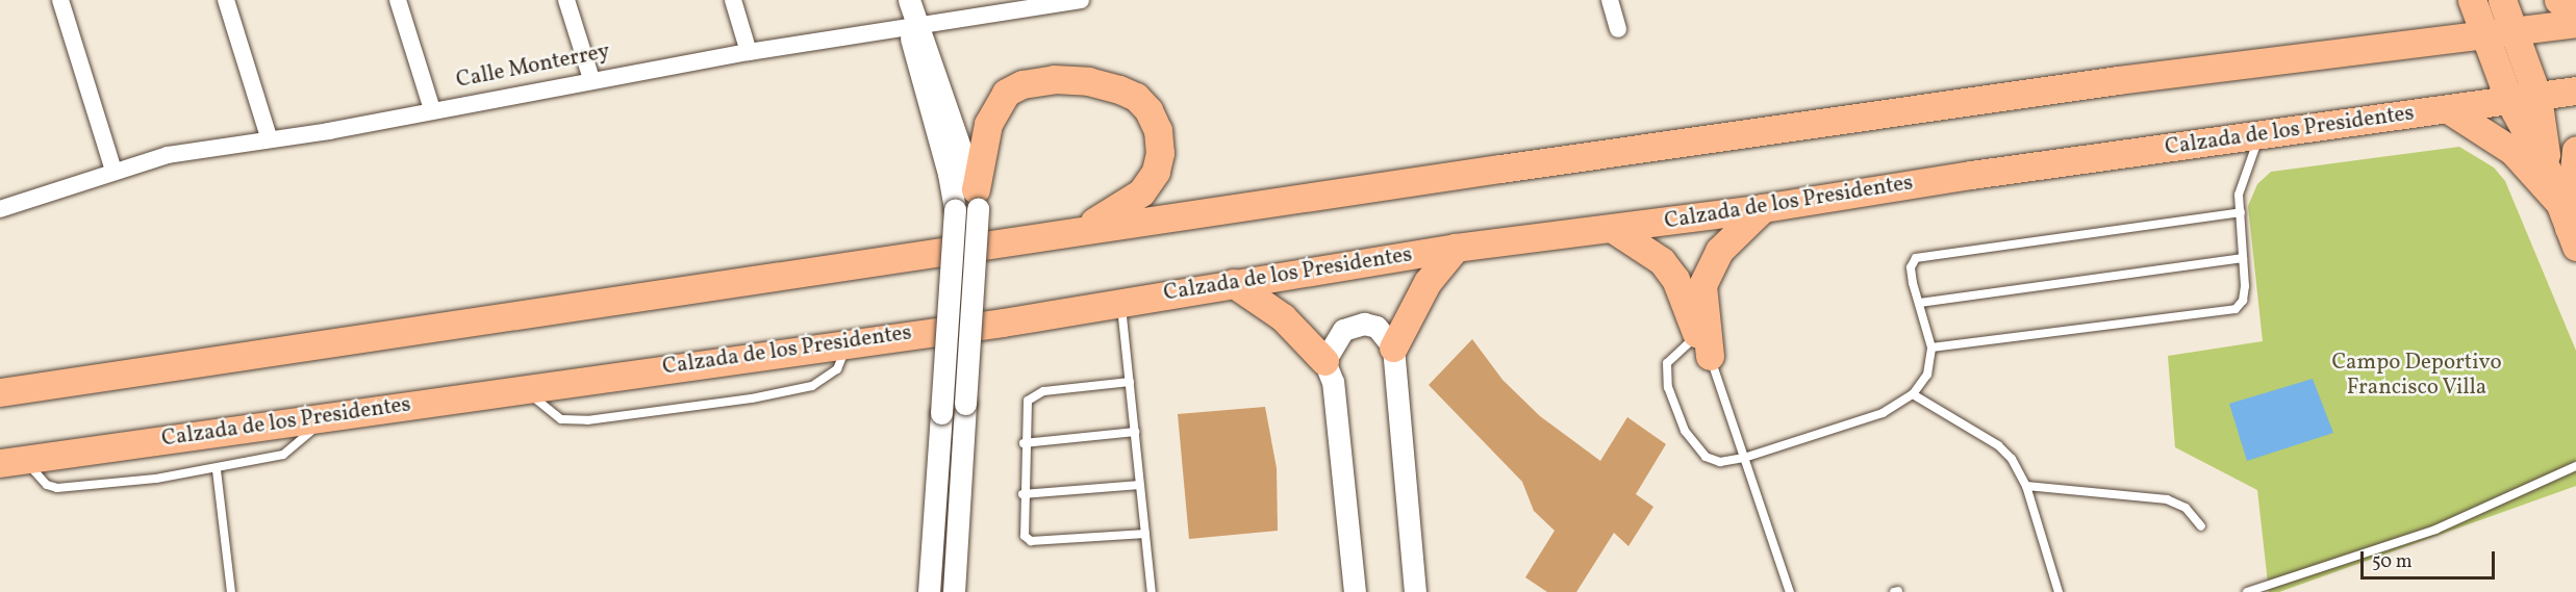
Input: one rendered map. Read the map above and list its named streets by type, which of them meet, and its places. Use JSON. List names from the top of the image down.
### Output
{
  "streets": {
    "main road": ["Calzada de los Presidentes"],
    "street": ["Calle Monterrey"]
  },
  "parks": ["Campo Deportivo Francisco Villa"],
  "scale_bar": "50 m"
}
